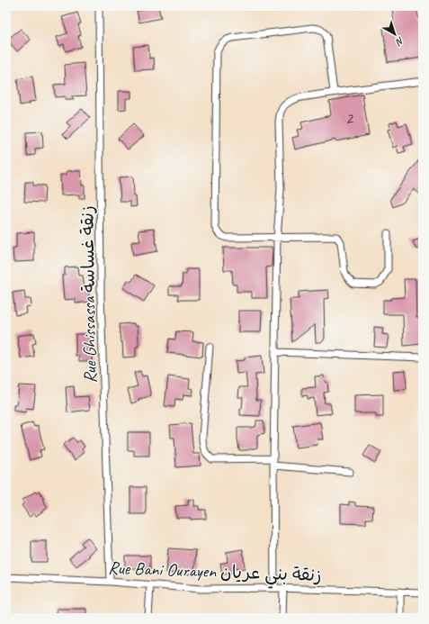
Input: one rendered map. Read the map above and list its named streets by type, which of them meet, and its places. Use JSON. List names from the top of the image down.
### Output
{
  "streets": {
    "street": ["Rue Ghissassa زنقة غساسة", "Rue Bani Ourayen زنقة بني عريان"]
  },
  "crossings": [
    ["Rue Ghissassa زنقة غساسة", "Rue Bani Ourayen زنقة بني عريان"]
  ],
  "house_numbers": ["2"],
  "north": "bottom right"
}
